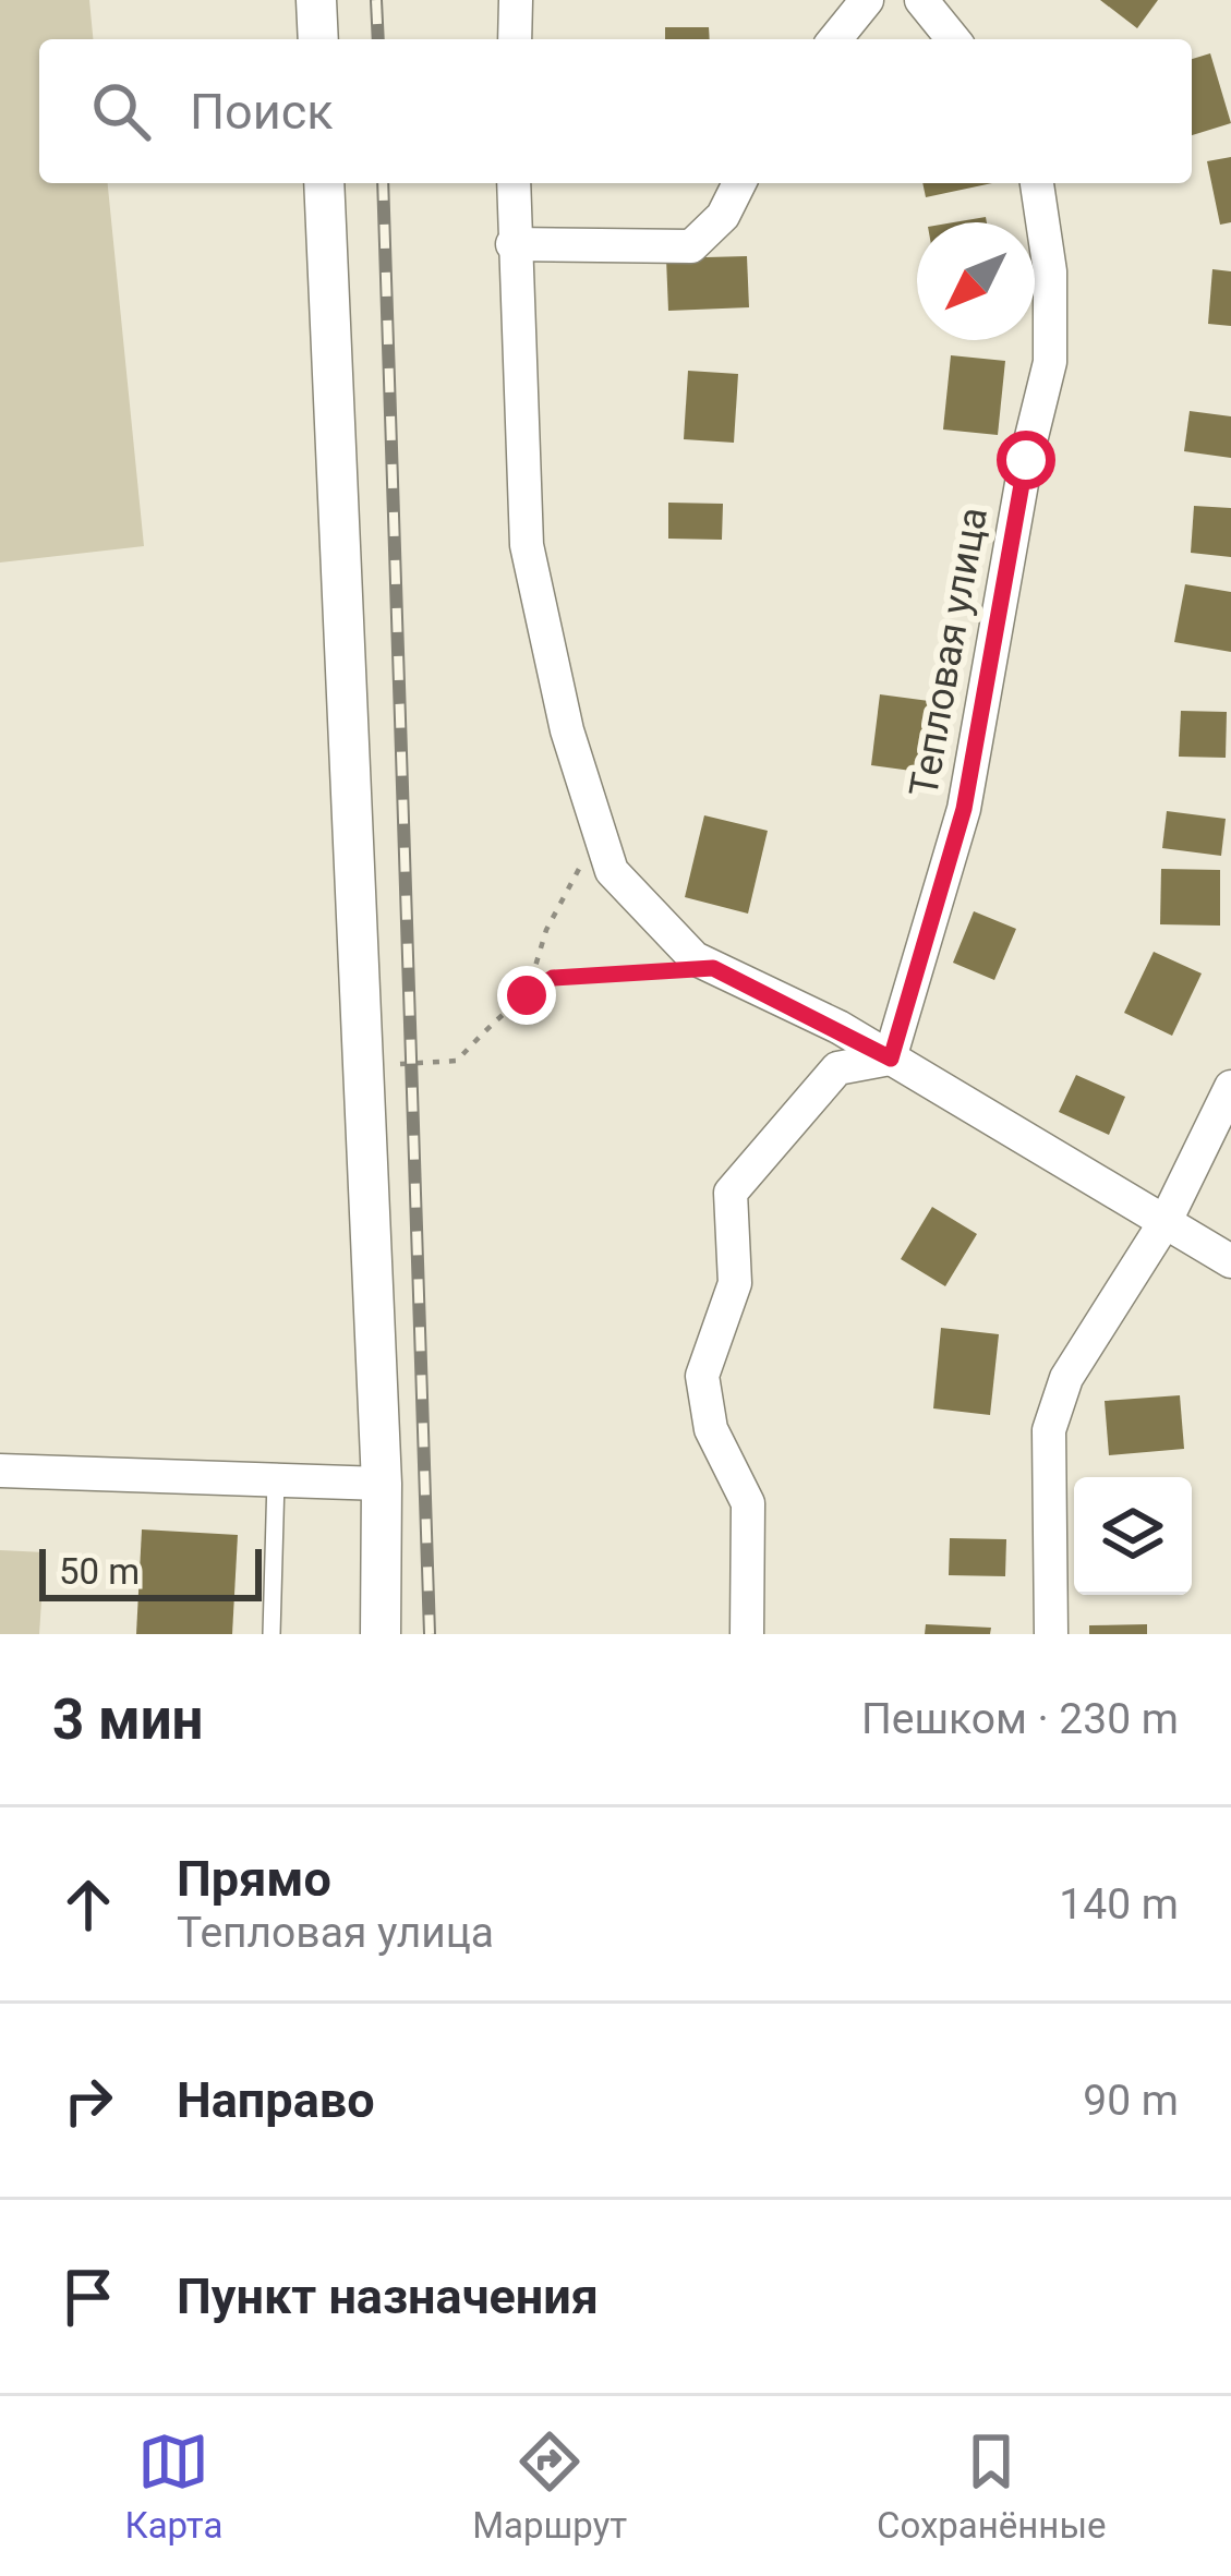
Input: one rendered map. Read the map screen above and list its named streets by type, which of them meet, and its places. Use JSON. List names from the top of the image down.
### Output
{
  "streets": {
    "street": ["Тепловая улица"]
  },
  "scale_bar": "50 m",
  "north": "bottom left",
  "page": {
    "search": "Поиск",
    "scale": "50 m",
    "heading": ["3 мин", "Пешком · 230 m"],
    "list": [
      ["Прямо", "Тепловая улица", "140 m"],
      ["Направо", "90 m"],
      "Пункт назначения"
    ],
    "nav": ["Карта", "Маршрут", "Сохранённые"]
  }
}
